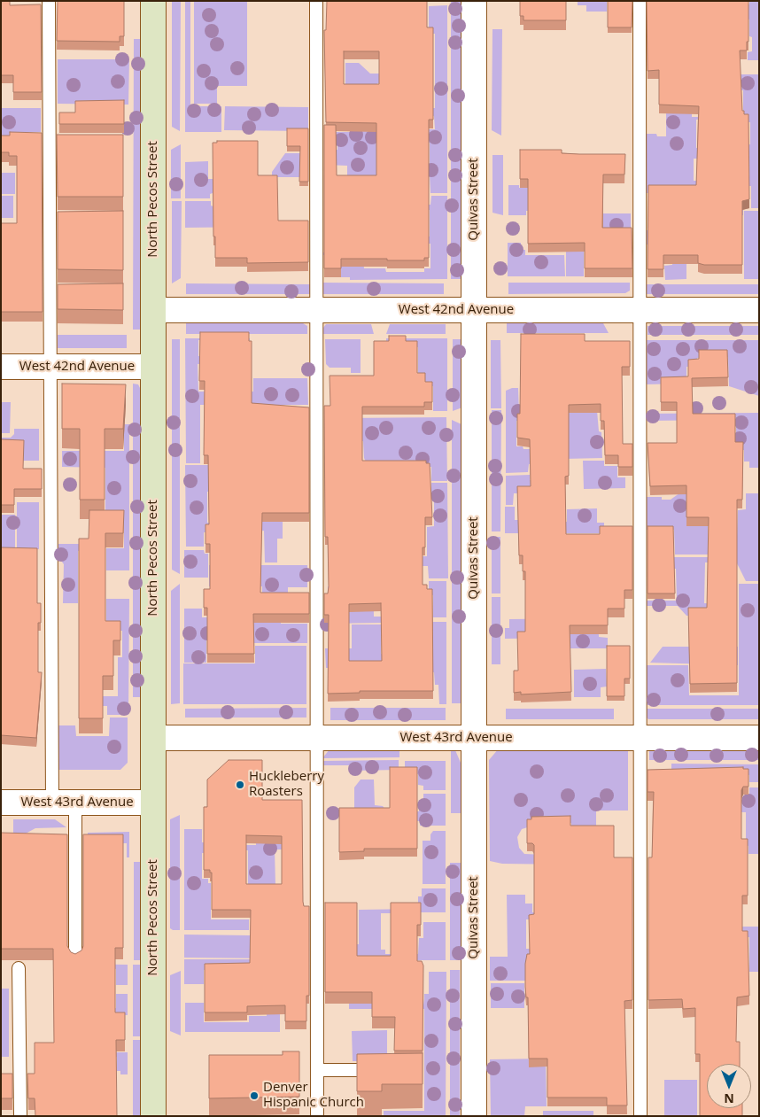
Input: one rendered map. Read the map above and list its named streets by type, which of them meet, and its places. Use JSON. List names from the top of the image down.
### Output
{
  "streets": {
    "main road": ["North Pecos Street"],
    "street": ["Quivas Street", "West 42nd Avenue", "West 43rd Avenue"]
  },
  "crossings": [
    ["North Pecos Street", "West 42nd Avenue"],
    ["North Pecos Street", "West 43rd Avenue"],
    ["Quivas Street", "West 42nd Avenue"],
    ["Quivas Street", "West 43rd Avenue"]
  ],
  "places": ["Huckleberry Roasters", "Denver Hispanic Church"],
  "north": "bottom"
}
